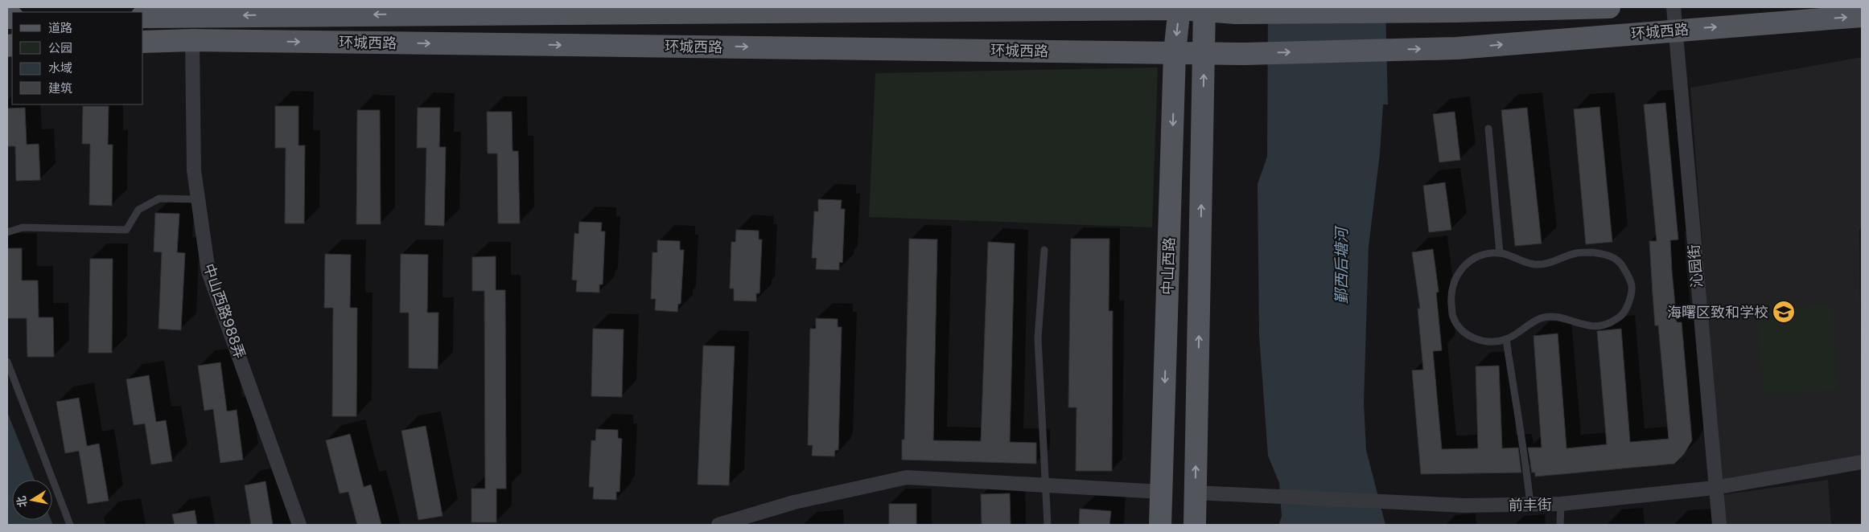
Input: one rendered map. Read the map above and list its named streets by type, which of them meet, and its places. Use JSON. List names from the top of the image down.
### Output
{
  "streets": {
    "main road": ["环城西路", "中山西路"],
    "street": ["沁园街", "中山西路988弄", "前丰街"]
  },
  "crossings": [
    ["环城西路", "中山西路"],
    ["环城西路", "沁园街"],
    ["环城西路", "中山西路988弄"],
    ["沁园街", "前丰街"]
  ],
  "water": ["鄞西后塘河"],
  "places": {
    "school or university": ["海曙区致和学校"]
  },
  "legend": [
    "道路",
    "公园",
    "水域",
    "建筑"
  ],
  "north": "left"
}
